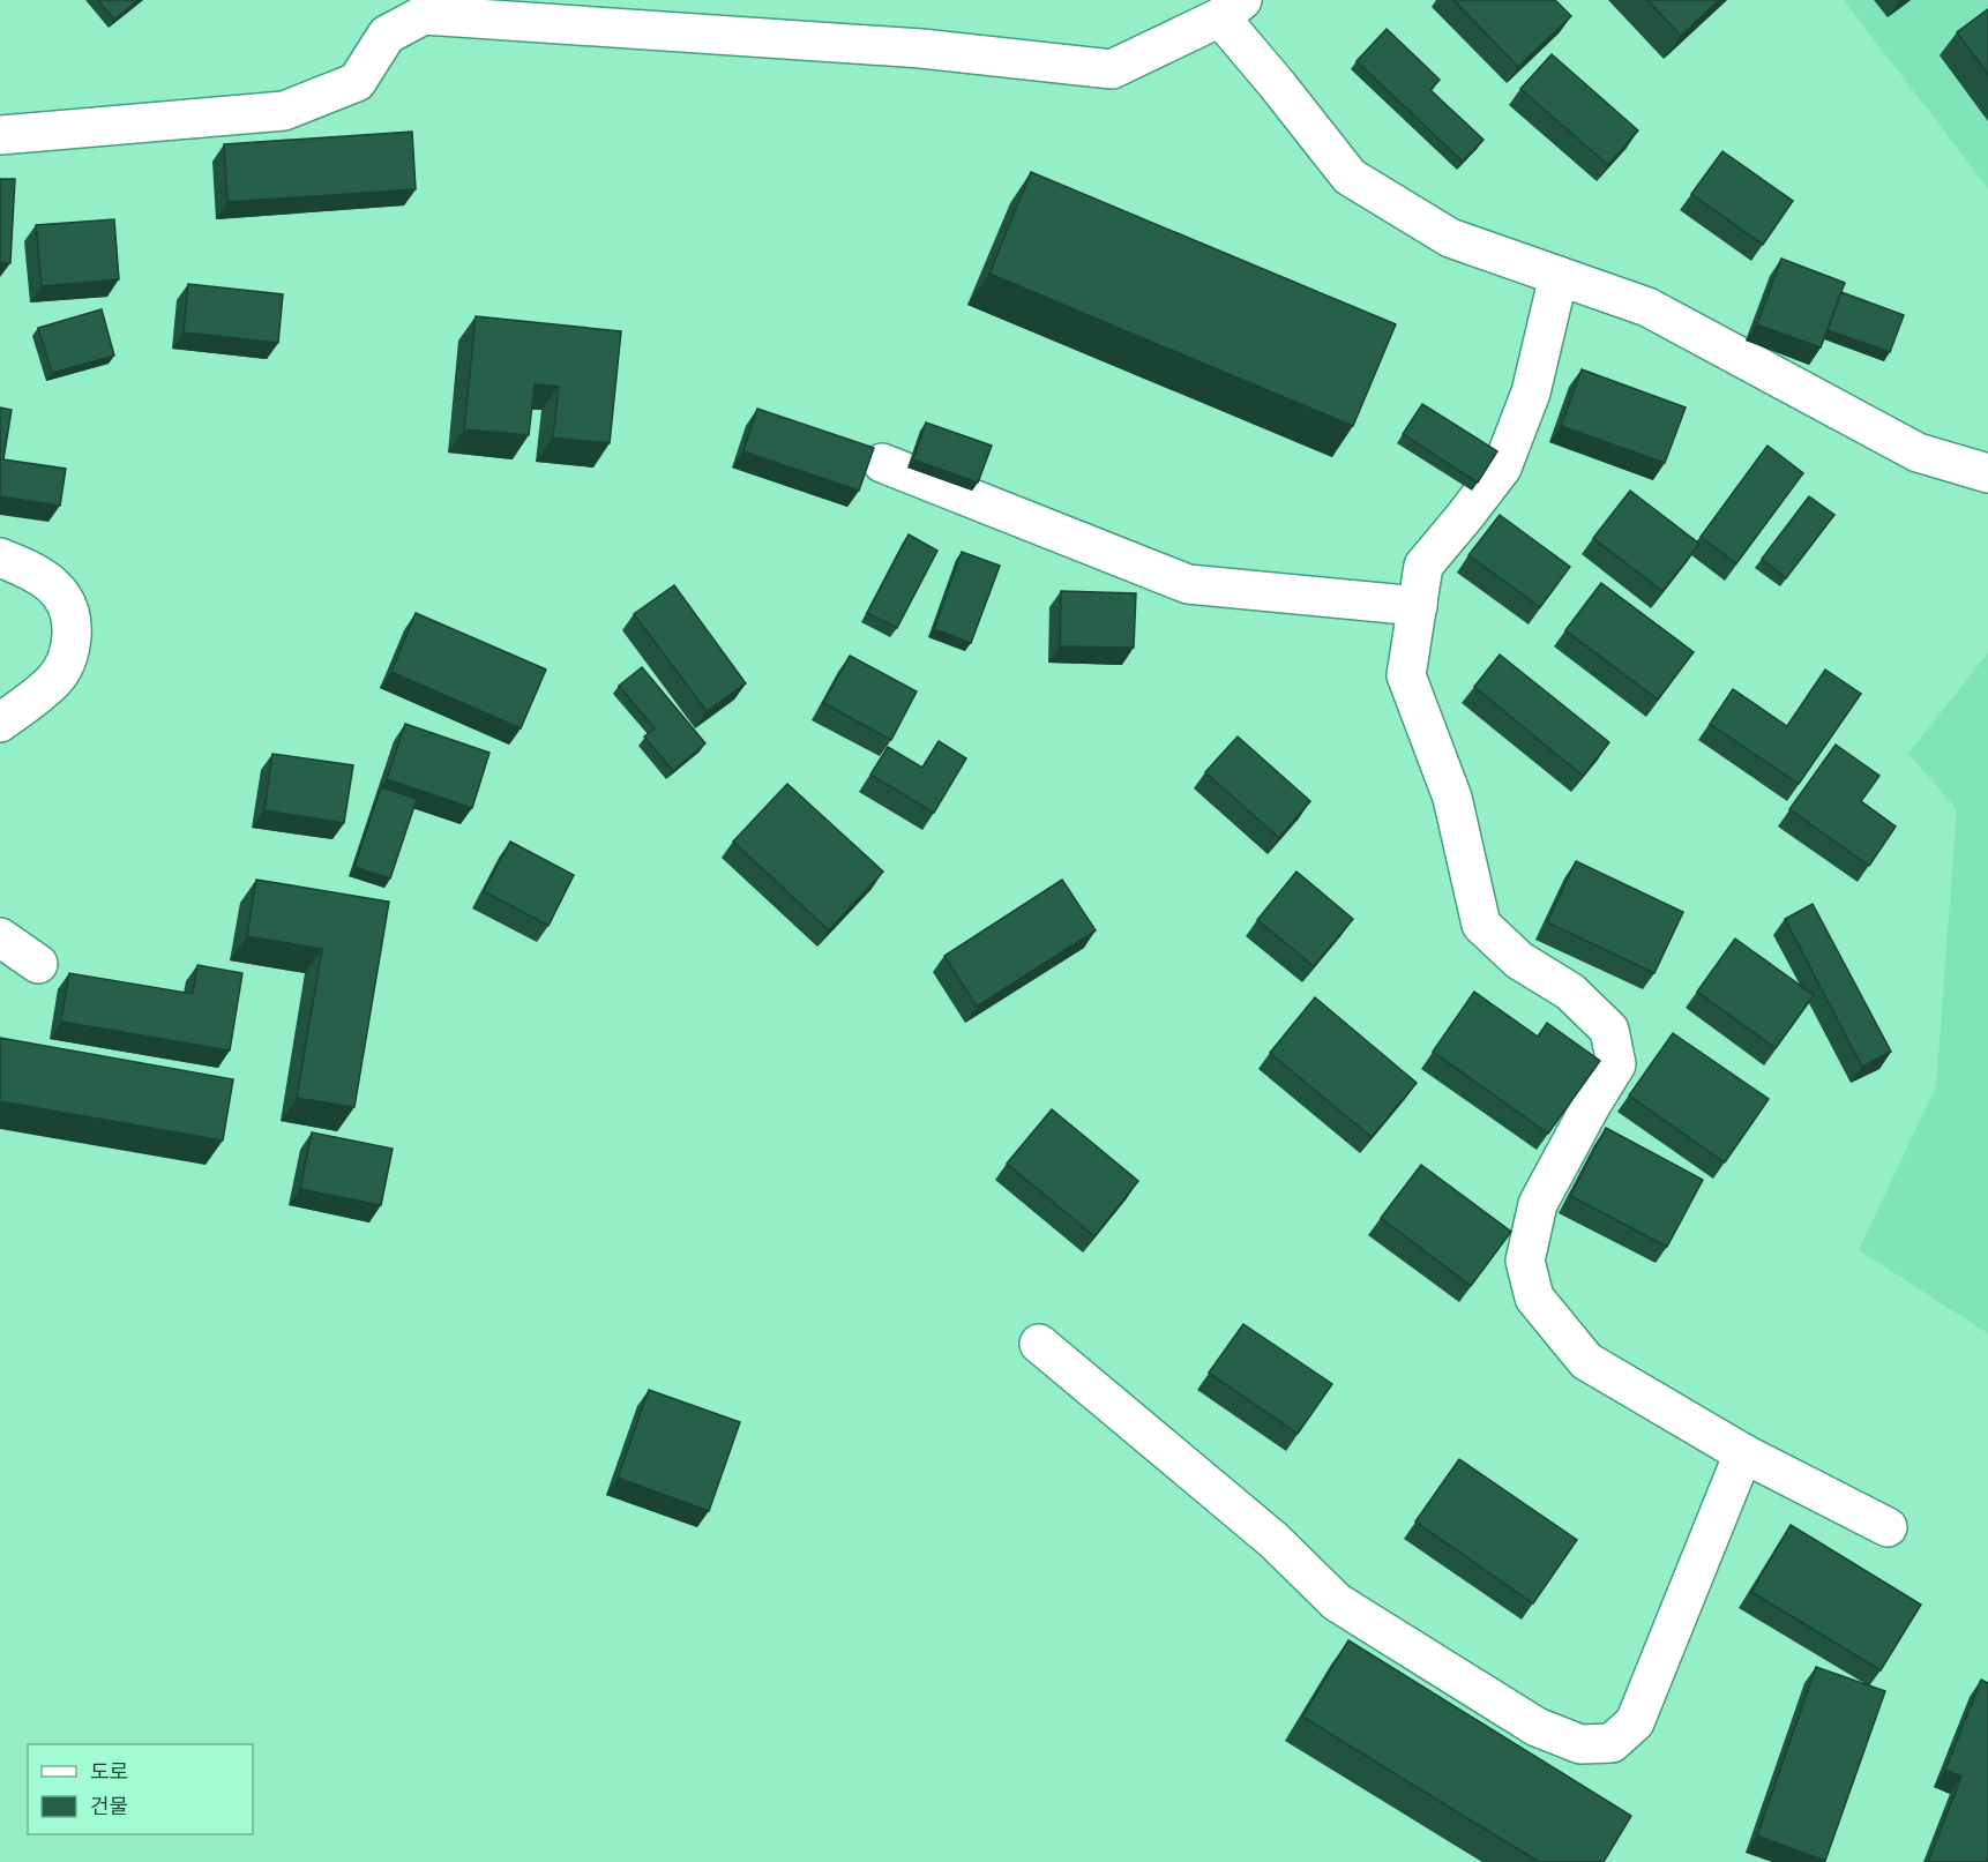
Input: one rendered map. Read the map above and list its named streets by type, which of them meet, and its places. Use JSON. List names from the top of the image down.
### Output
{
  "legend": ["도로", "건물"]
}
